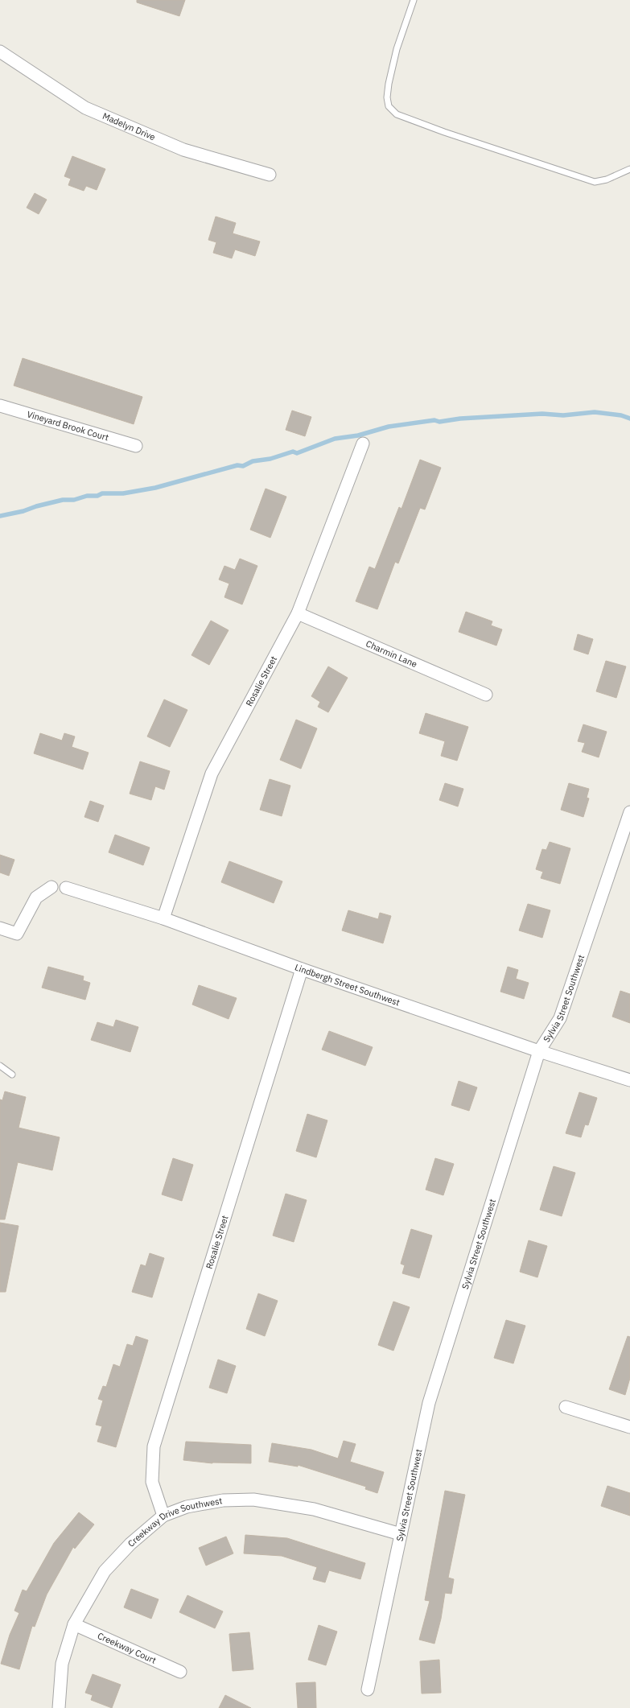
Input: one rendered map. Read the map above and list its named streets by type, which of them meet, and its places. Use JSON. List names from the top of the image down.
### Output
{
  "streets": {
    "street": [
      "Madelyn Drive",
      "Vineyard Brook Court",
      "Charmin Lane",
      "Rosalie Street",
      "Lindbergh Street Southwest",
      "Sylvia Street Southwest",
      "Creekway Drive Southwest",
      "Creekway Court"
    ]
  },
  "crossings": [
    ["Charmin Lane", "Rosalie Street"],
    ["Rosalie Street", "Lindbergh Street Southwest"],
    ["Rosalie Street", "Creekway Drive Southwest"],
    ["Lindbergh Street Southwest", "Sylvia Street Southwest"],
    ["Sylvia Street Southwest", "Creekway Drive Southwest"],
    ["Creekway Drive Southwest", "Creekway Court"]
  ]
}
